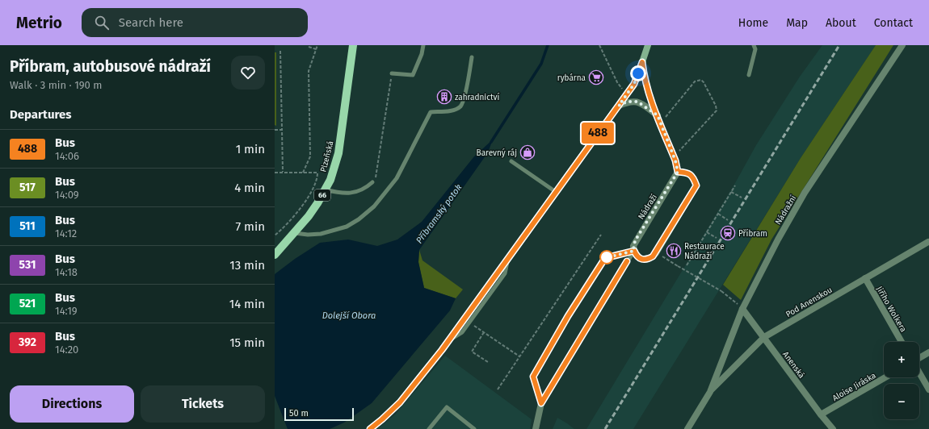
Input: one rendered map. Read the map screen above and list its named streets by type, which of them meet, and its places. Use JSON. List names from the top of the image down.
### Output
{
  "streets": {
    "main road": ["Plzeňská", "66"],
    "street": [
      "Nádraží",
      "Nádražní",
      "Pod Anenskou",
      "Jiřího Wolkera",
      "Anenská",
      "Aloise Jiráska"
    ]
  },
  "crossings": [
    ["Nádražní", "Pod Anenskou"],
    ["Nádražní", "Anenská"],
    ["Pod Anenskou", "Jiřího Wolkera"],
    ["Pod Anenskou", "Anenská"],
    ["Anenská", "Aloise Jiráska"]
  ],
  "water": ["Příbramský potok", "Dolejší Obora"],
  "places": {
    "supermarket": ["rybárna"],
    "building": ["zahradnictví"],
    "shop": ["Barevný ráj"],
    "station": ["Příbram"],
    "restaurant": ["Restaurace Nádraží"]
  },
  "lines": ["bus line 488"],
  "scale_bar": "50 m",
  "page": {
    "header": "Metrio",
    "search": "Search here",
    "nav": [
      "Home",
      "Map",
      "About",
      "Contact"
    ],
    "heading": [
      ["Příbram, autobusové nádraží", "Walk · 3 min · 190 m"],
      "Departures"
    ],
    "on_map": "488",
    "list": [
      {
        "mark": "488",
        "name": "Bus",
        "note": "14:06",
        "value": "1 min"
      },
      {
        "mark": "517",
        "name": "Bus",
        "note": "14:09",
        "value": "4 min"
      },
      {
        "mark": "511",
        "name": "Bus",
        "note": "14:12",
        "value": "7 min"
      },
      {
        "mark": "531",
        "name": "Bus",
        "note": "14:18",
        "value": "13 min"
      },
      {
        "mark": "521",
        "name": "Bus",
        "note": "14:19",
        "value": "14 min"
      },
      {
        "mark": "392",
        "name": "Bus",
        "note": "14:20",
        "value": "15 min"
      }
    ],
    "map_buttons": ["+", "−"],
    "buttons": ["Directions", "Tickets"],
    "scale": "50 m"
  }
}
